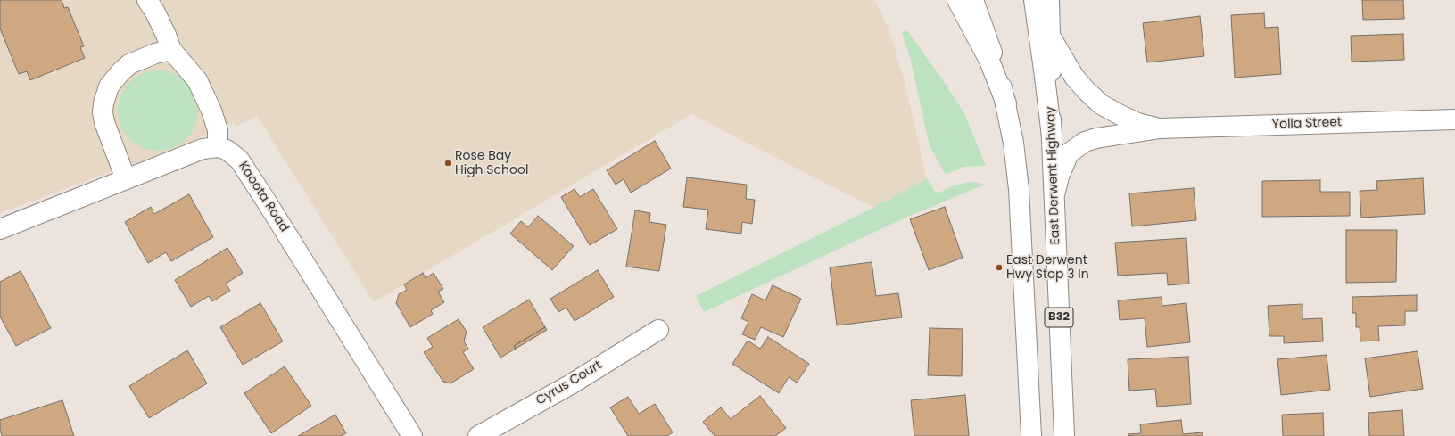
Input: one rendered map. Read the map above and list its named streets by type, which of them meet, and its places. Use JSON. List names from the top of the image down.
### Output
{
  "streets": {
    "main road": [
      "Yolla Street",
      "East Derwent Highway",
      "Kaoota Road",
      "B32",
      "Cyrus Court"
    ]
  },
  "crossings": [
    ["Yolla Street", "East Derwent Highway"],
    ["East Derwent Highway", "B32"]
  ],
  "places": ["Rose Bay High School", "East Derwent Hwy Stop 3 In"]
}
